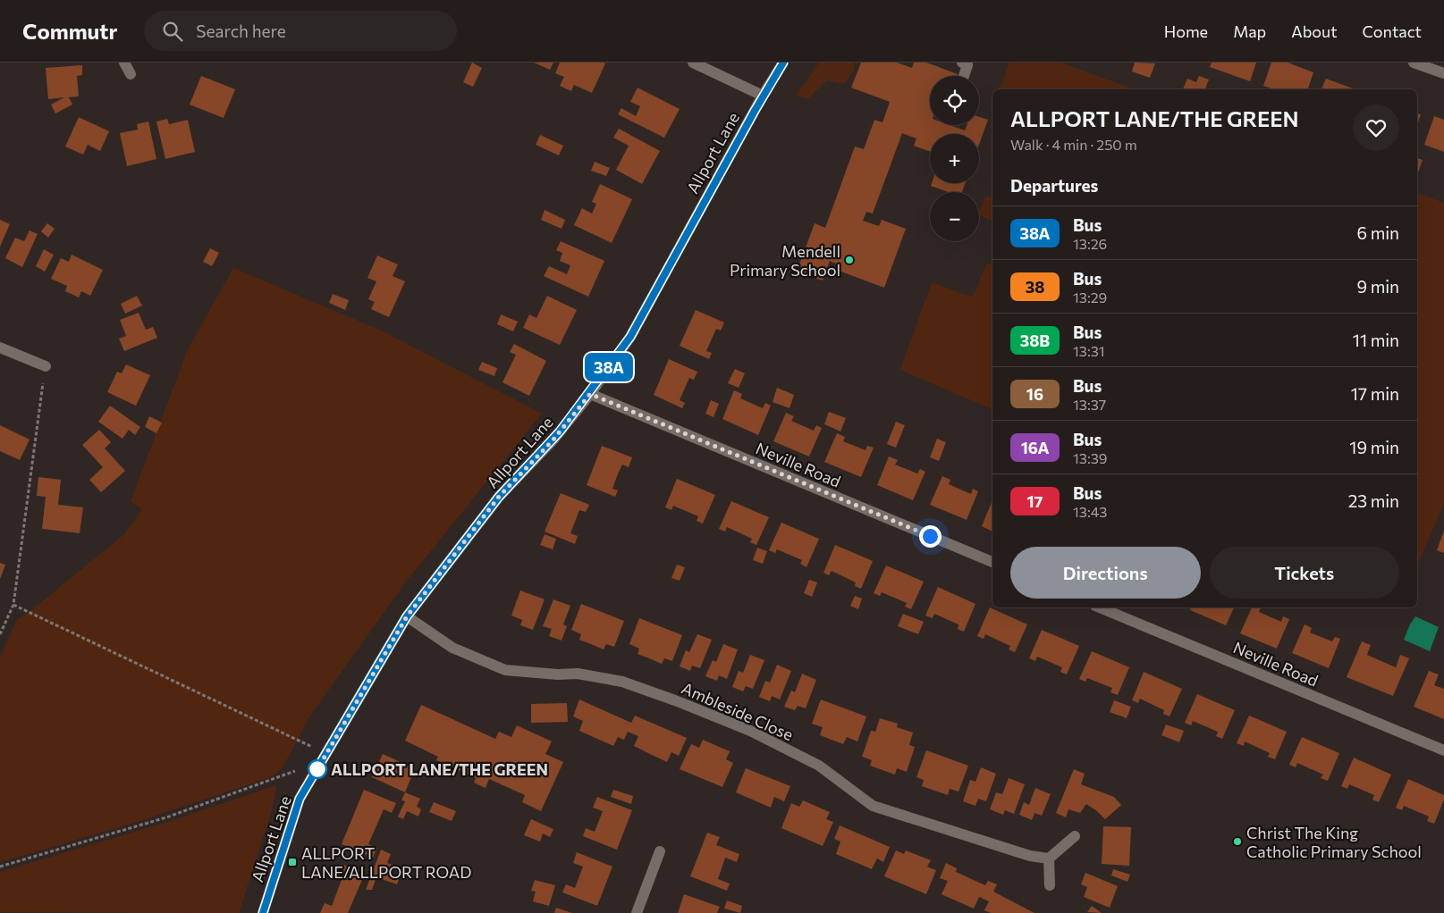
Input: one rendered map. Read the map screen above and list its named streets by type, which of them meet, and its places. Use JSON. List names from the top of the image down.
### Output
{
  "streets": {
    "street": ["Allport Lane", "Neville Road", "Ambleside Close"]
  },
  "crossings": [
    ["Allport Lane", "Neville Road"],
    ["Allport Lane", "Ambleside Close"]
  ],
  "places": {
    "other": ["Mendell Primary School", "ALLPORT LANE/THE GREEN", "Christ The King Catholic Primary School"],
    "transit": ["ALLPORT LANE/ALLPORT ROAD"]
  },
  "lines": ["bus line 38A"],
  "page": {
    "header": "Commutr",
    "search": "Search here",
    "nav": [
      "Home",
      "Map",
      "About",
      "Contact"
    ],
    "on_map": "38A",
    "map_buttons": ["+", "−"],
    "heading": [
      ["ALLPORT LANE/THE GREEN", "Walk · 4 min · 250 m"],
      "Departures"
    ],
    "list": [
      {
        "mark": "38A",
        "name": "Bus",
        "note": "13:26",
        "value": "6 min"
      },
      {
        "mark": "38",
        "name": "Bus",
        "note": "13:29",
        "value": "9 min"
      },
      {
        "mark": "38B",
        "name": "Bus",
        "note": "13:31",
        "value": "11 min"
      },
      {
        "mark": "16",
        "name": "Bus",
        "note": "13:37",
        "value": "17 min"
      },
      {
        "mark": "16A",
        "name": "Bus",
        "note": "13:39",
        "value": "19 min"
      },
      {
        "mark": "17",
        "name": "Bus",
        "note": "13:43",
        "value": "23 min"
      }
    ],
    "buttons": ["Directions", "Tickets"]
  }
}
